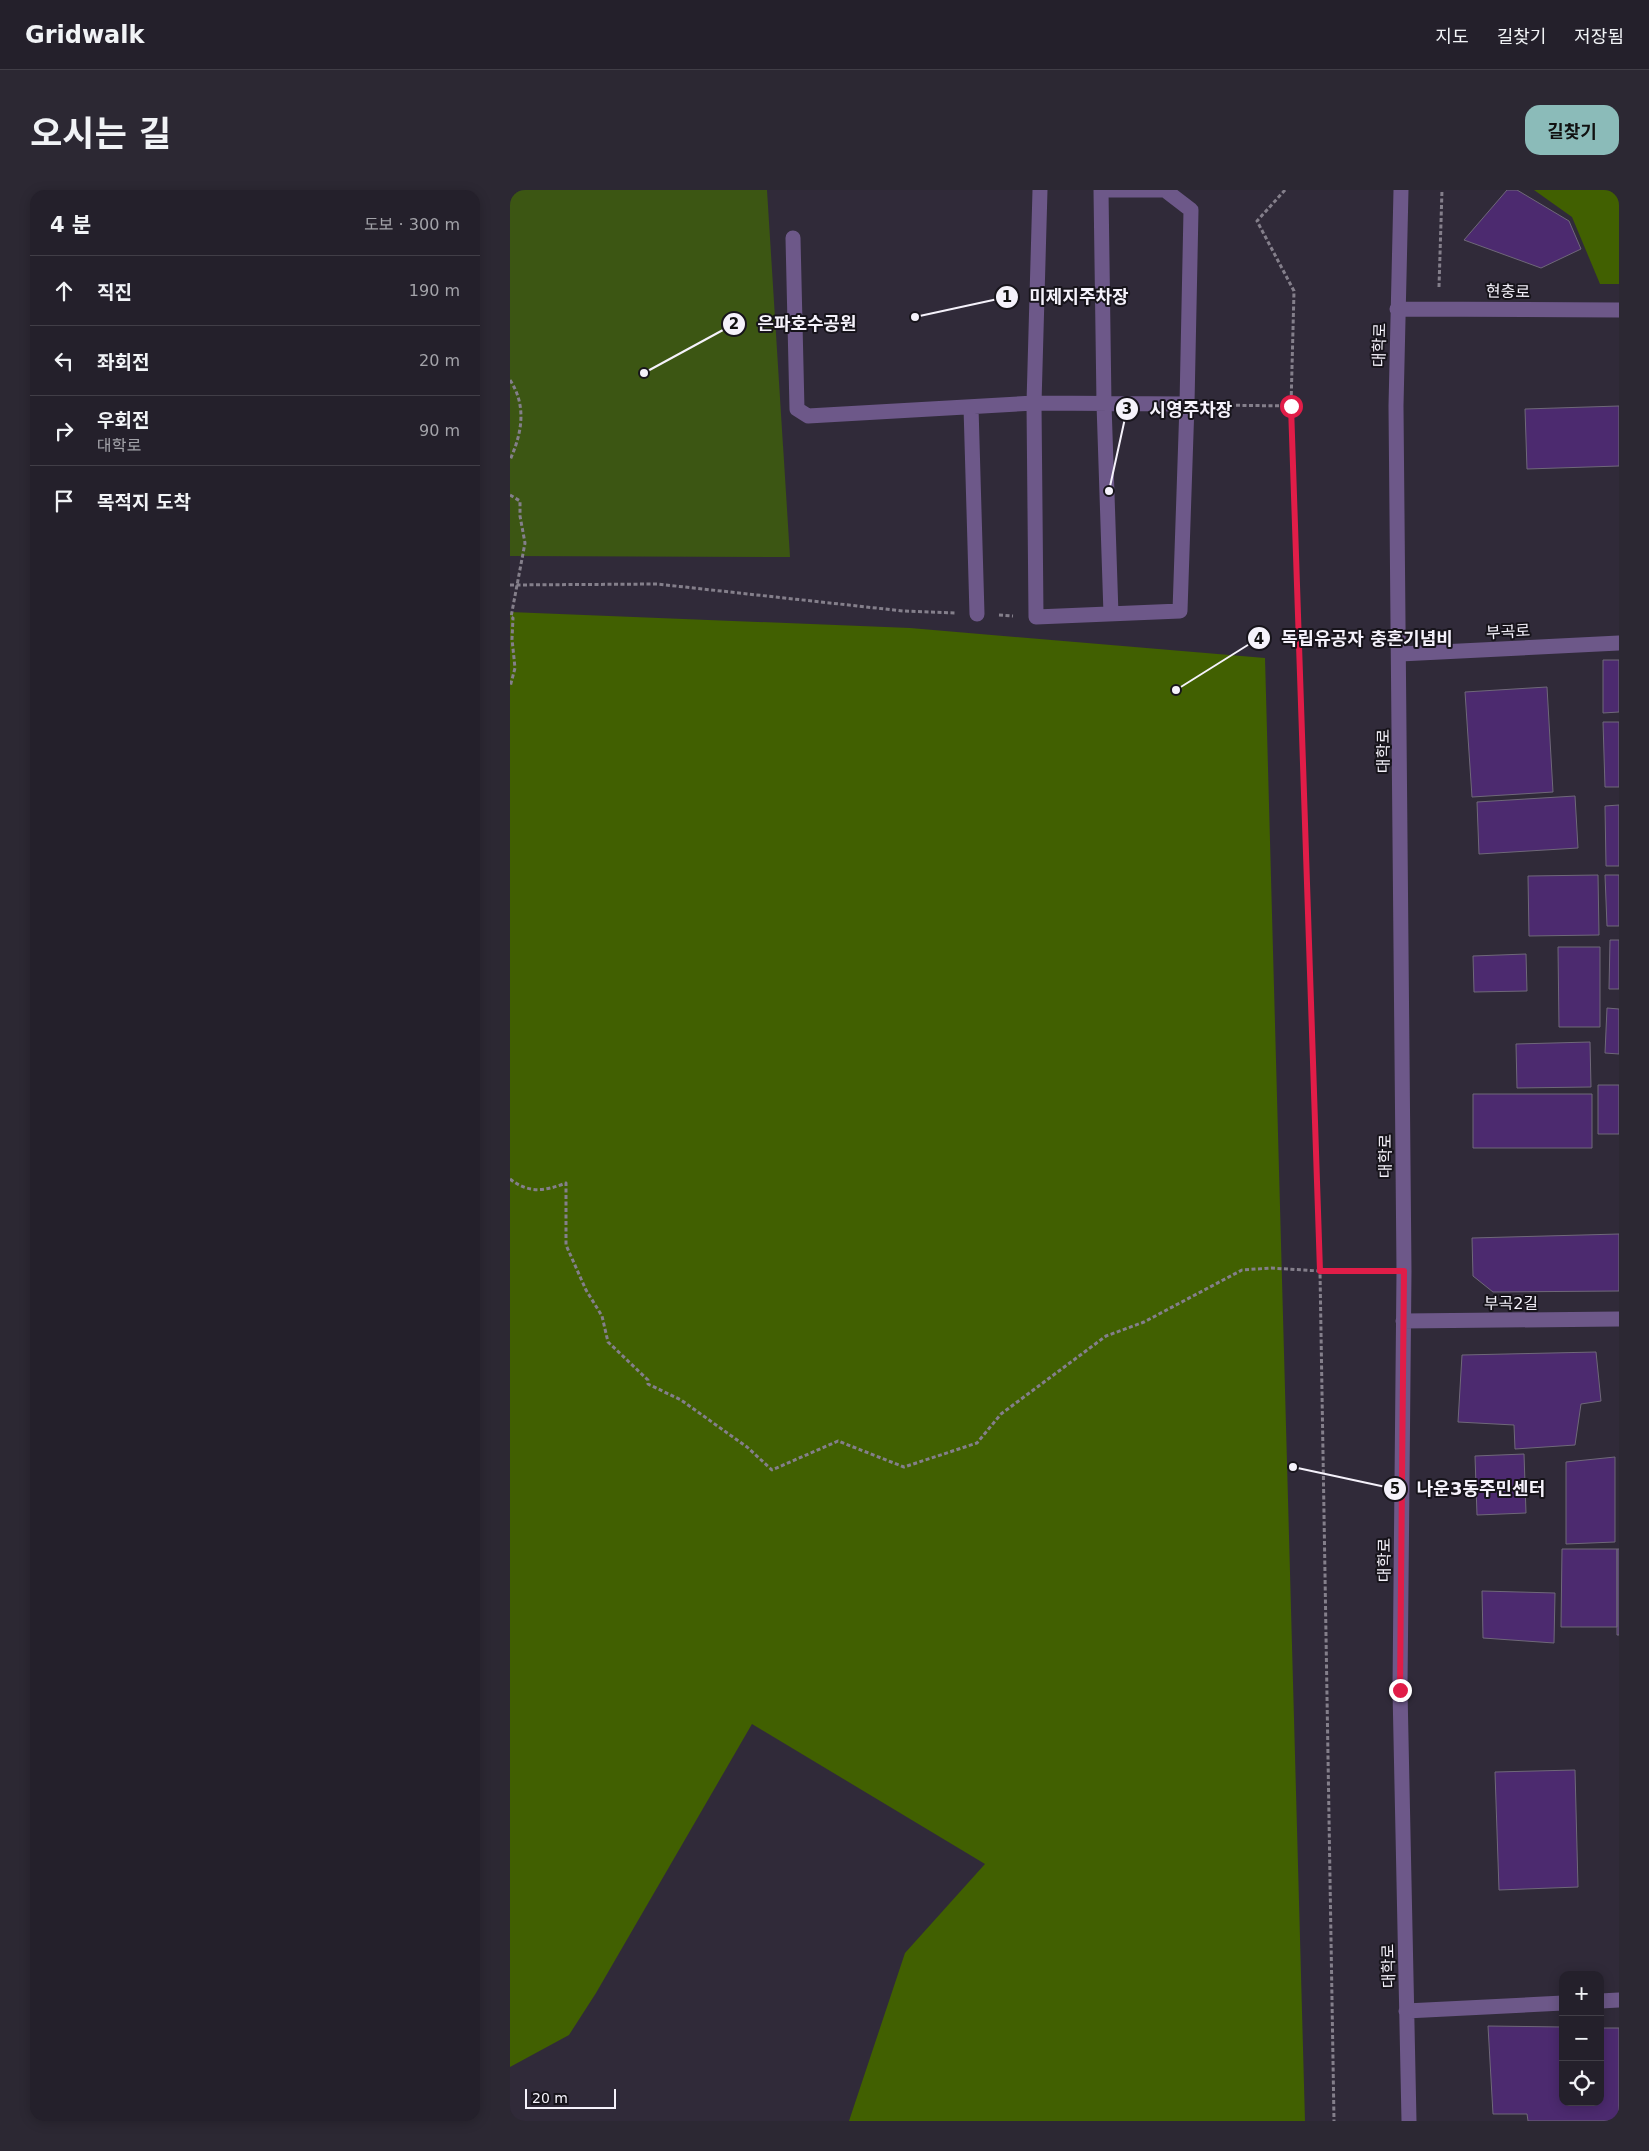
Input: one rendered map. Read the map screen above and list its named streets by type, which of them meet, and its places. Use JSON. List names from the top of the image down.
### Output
{
  "streets": {
    "street": [
      "현충로",
      "대학로",
      "부곡로",
      "부곡2길"
    ]
  },
  "crossings": [
    ["현충로", "대학로"],
    ["대학로", "부곡로"],
    ["대학로", "부곡2길"]
  ],
  "places": [
    "미제지주차장",
    "은파호수공원",
    "시영주차장",
    "독립유공자 충혼기념비",
    "나운3동주민센터"
  ],
  "scale_bar": "20 m",
  "page": {
    "header": "Gridwalk",
    "nav": ["지도", "길찾기", "저장됨"],
    "title": "오시는 길",
    "buttons": "길찾기",
    "heading": ["4 분", "도보 · 300 m"],
    "list": [
      ["직진", "190 m"],
      ["좌회전", "20 m"],
      ["우회전", "대학로", "90 m"],
      "목적지 도착"
    ],
    "map_buttons": ["+", "−"],
    "scale": "20 m"
  }
}
